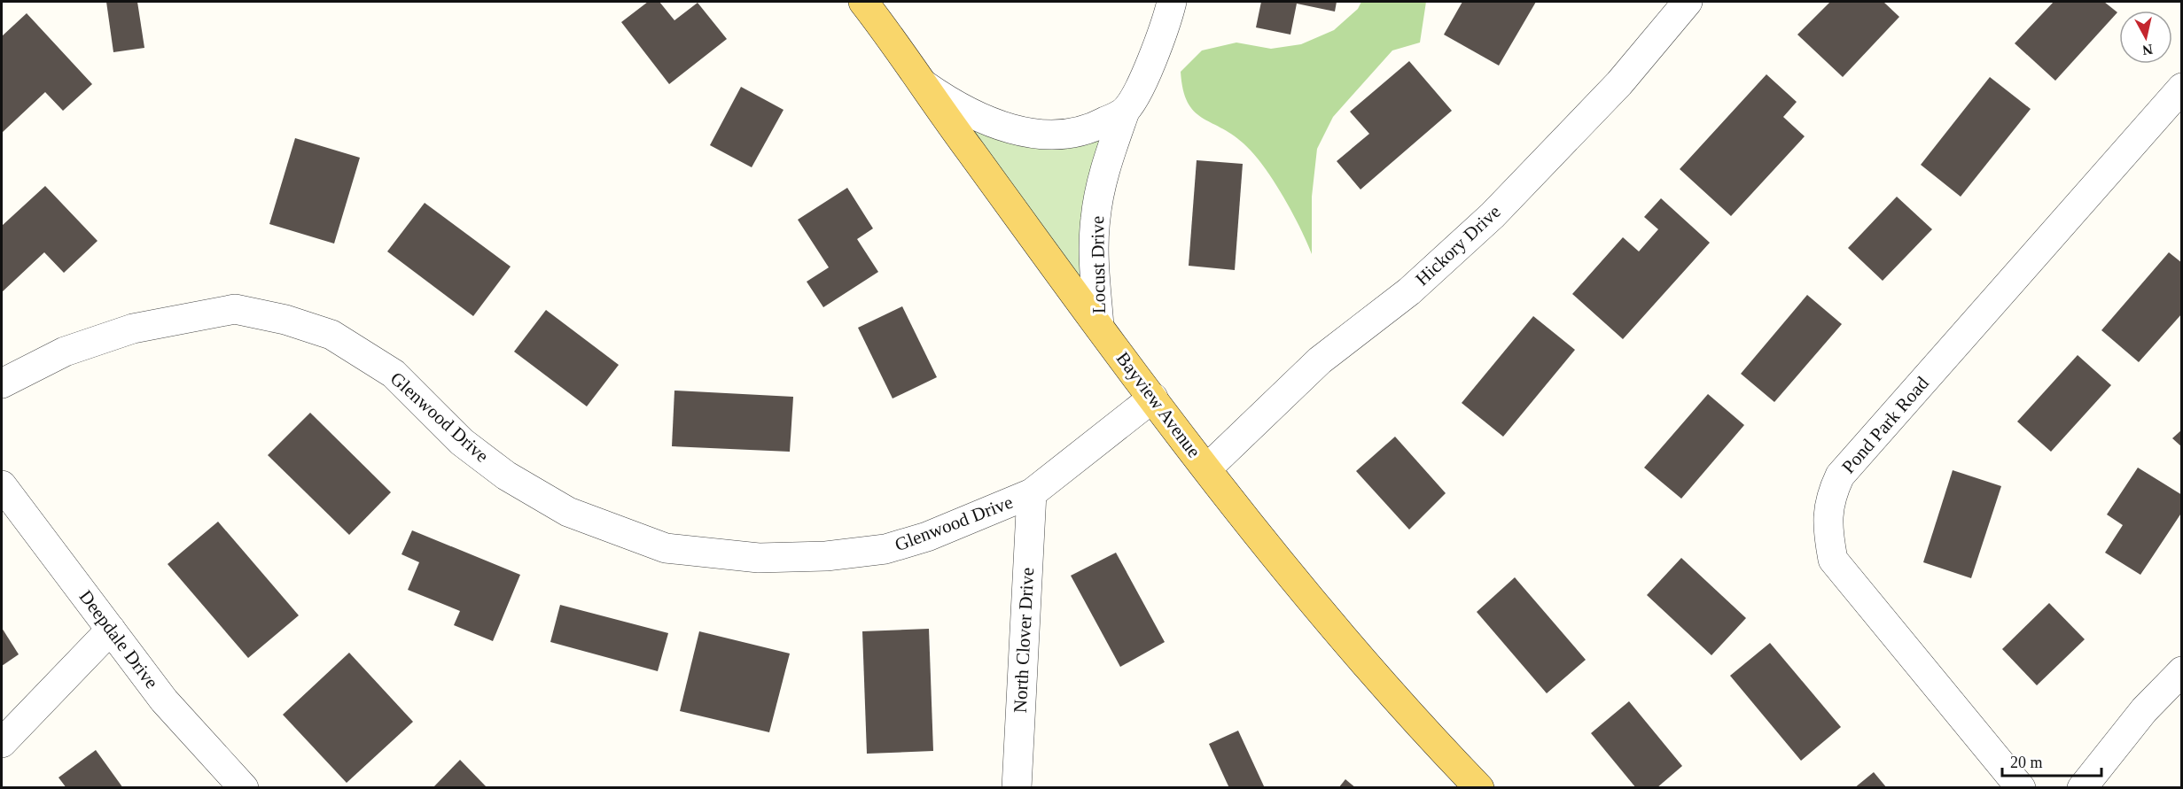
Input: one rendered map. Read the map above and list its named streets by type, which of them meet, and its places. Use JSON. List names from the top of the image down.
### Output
{
  "streets": {
    "main road": ["Bayview Avenue"],
    "street": [
      "Hickory Drive",
      "Locust Drive",
      "Glenwood Drive",
      "Pond Park Road",
      "Deepdale Drive",
      "North Clover Drive"
    ]
  },
  "crossings": [
    ["Hickory Drive", "Bayview Avenue"],
    ["Locust Drive", "Bayview Avenue"],
    ["Bayview Avenue", "Glenwood Drive"],
    ["Glenwood Drive", "North Clover Drive"]
  ],
  "scale_bar": "20 m",
  "north": "bottom"
}
